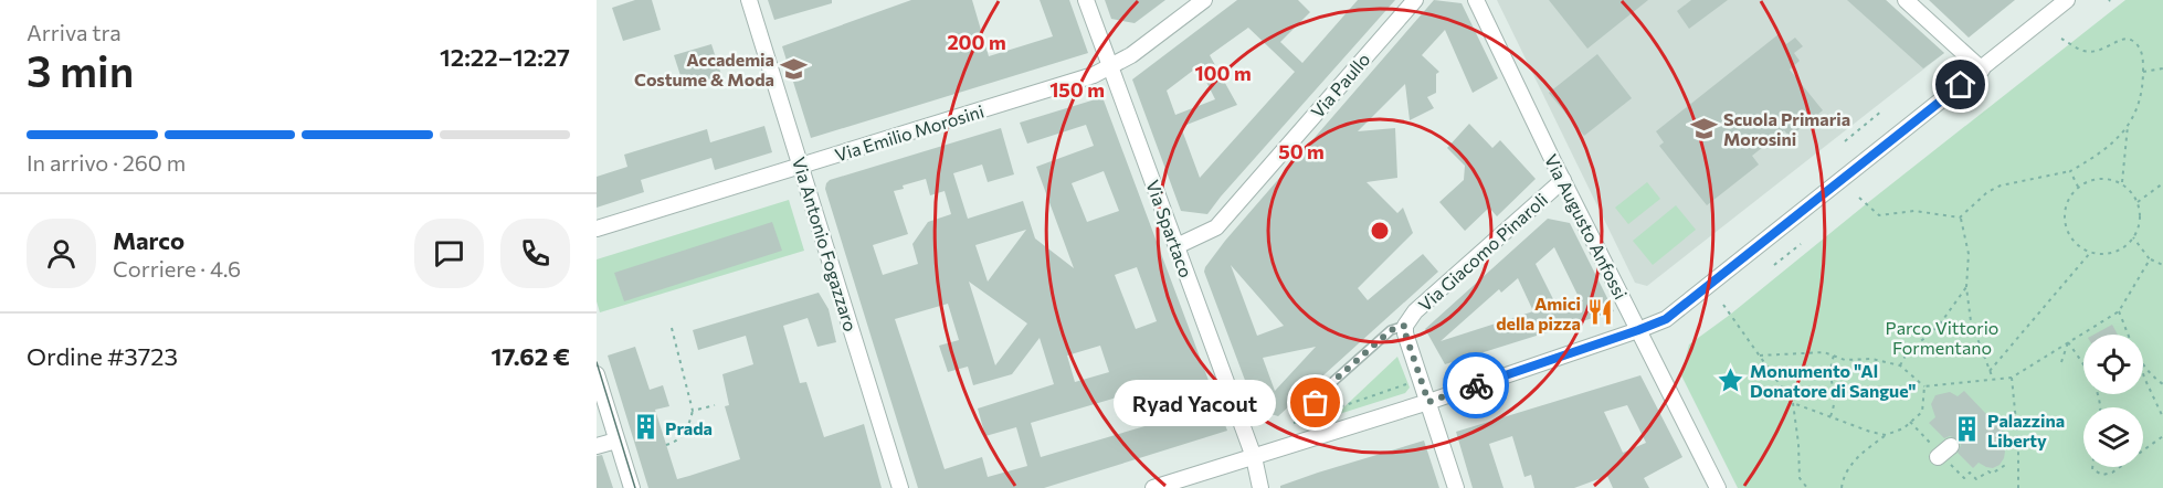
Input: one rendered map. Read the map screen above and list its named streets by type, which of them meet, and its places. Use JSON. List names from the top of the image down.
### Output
{
  "streets": {
    "street": [
      "Via Paullo",
      "Via Emilio Morosini",
      "Via Augusto Anfossi",
      "Via Spartaco",
      "Via Antonio Fogazzaro",
      "Via Giacomo Pinaroli"
    ]
  },
  "crossings": [
    ["Via Paullo", "Via Spartaco"],
    ["Via Emilio Morosini", "Via Spartaco"],
    ["Via Emilio Morosini", "Via Antonio Fogazzaro"],
    ["Via Augusto Anfossi", "Via Giacomo Pinaroli"]
  ],
  "parks": ["Parco Vittorio Formentano"],
  "places": {
    "school or university": ["Accademia Costume & Moda", "Scuola Primaria Morosini"],
    "restaurant": ["Amici della pizza"],
    "place": ["Monumento \"Al Donatore di Sangue\""],
    "other": ["Ryad Yacout"],
    "building": ["Prada", "Palazzina Liberty"]
  },
  "page": {
    "heading": ["3 min", "Arriva tra", "12:22–12:27"],
    "panel": [
      "Marco",
      "Corriere · 4.6",
      "Ordine #3723",
      "17.62 €"
    ],
    "bar": "In arrivo · 260 m",
    "bubble": "Ryad Yacout"
  },
  "rings": [
    "200 m",
    "100 m",
    "150 m",
    "50 m"
  ]
}
